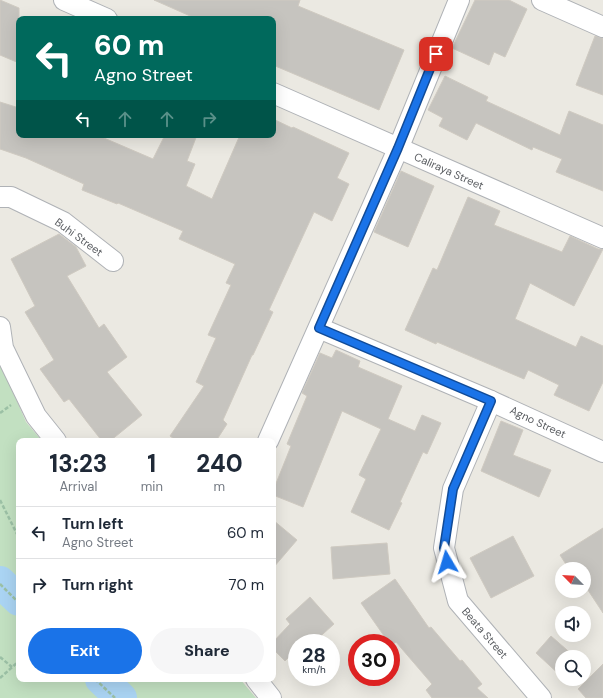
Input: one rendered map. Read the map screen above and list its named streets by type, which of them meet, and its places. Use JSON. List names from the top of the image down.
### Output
{
  "streets": {
    "street": [
      "Caliraya Street",
      "Buhi Street",
      "Agno Street",
      "Beata Street"
    ]
  },
  "crossings": [
    ["Agno Street", "Beata Street"]
  ],
  "north": "top left",
  "page": {
    "turn": ["60 m", "Agno Street"],
    "eta": [
      "13:23",
      "Arrival",
      "1",
      "min",
      "240",
      "m"
    ],
    "list": [
      {
        "name": "Turn left",
        "note": "Agno Street",
        "value": "60 m"
      },
      {
        "name": "Turn right",
        "value": "70 m"
      }
    ],
    "buttons": ["Exit", "Share"],
    "speed": "28 km/h",
    "limit": "30"
  }
}
